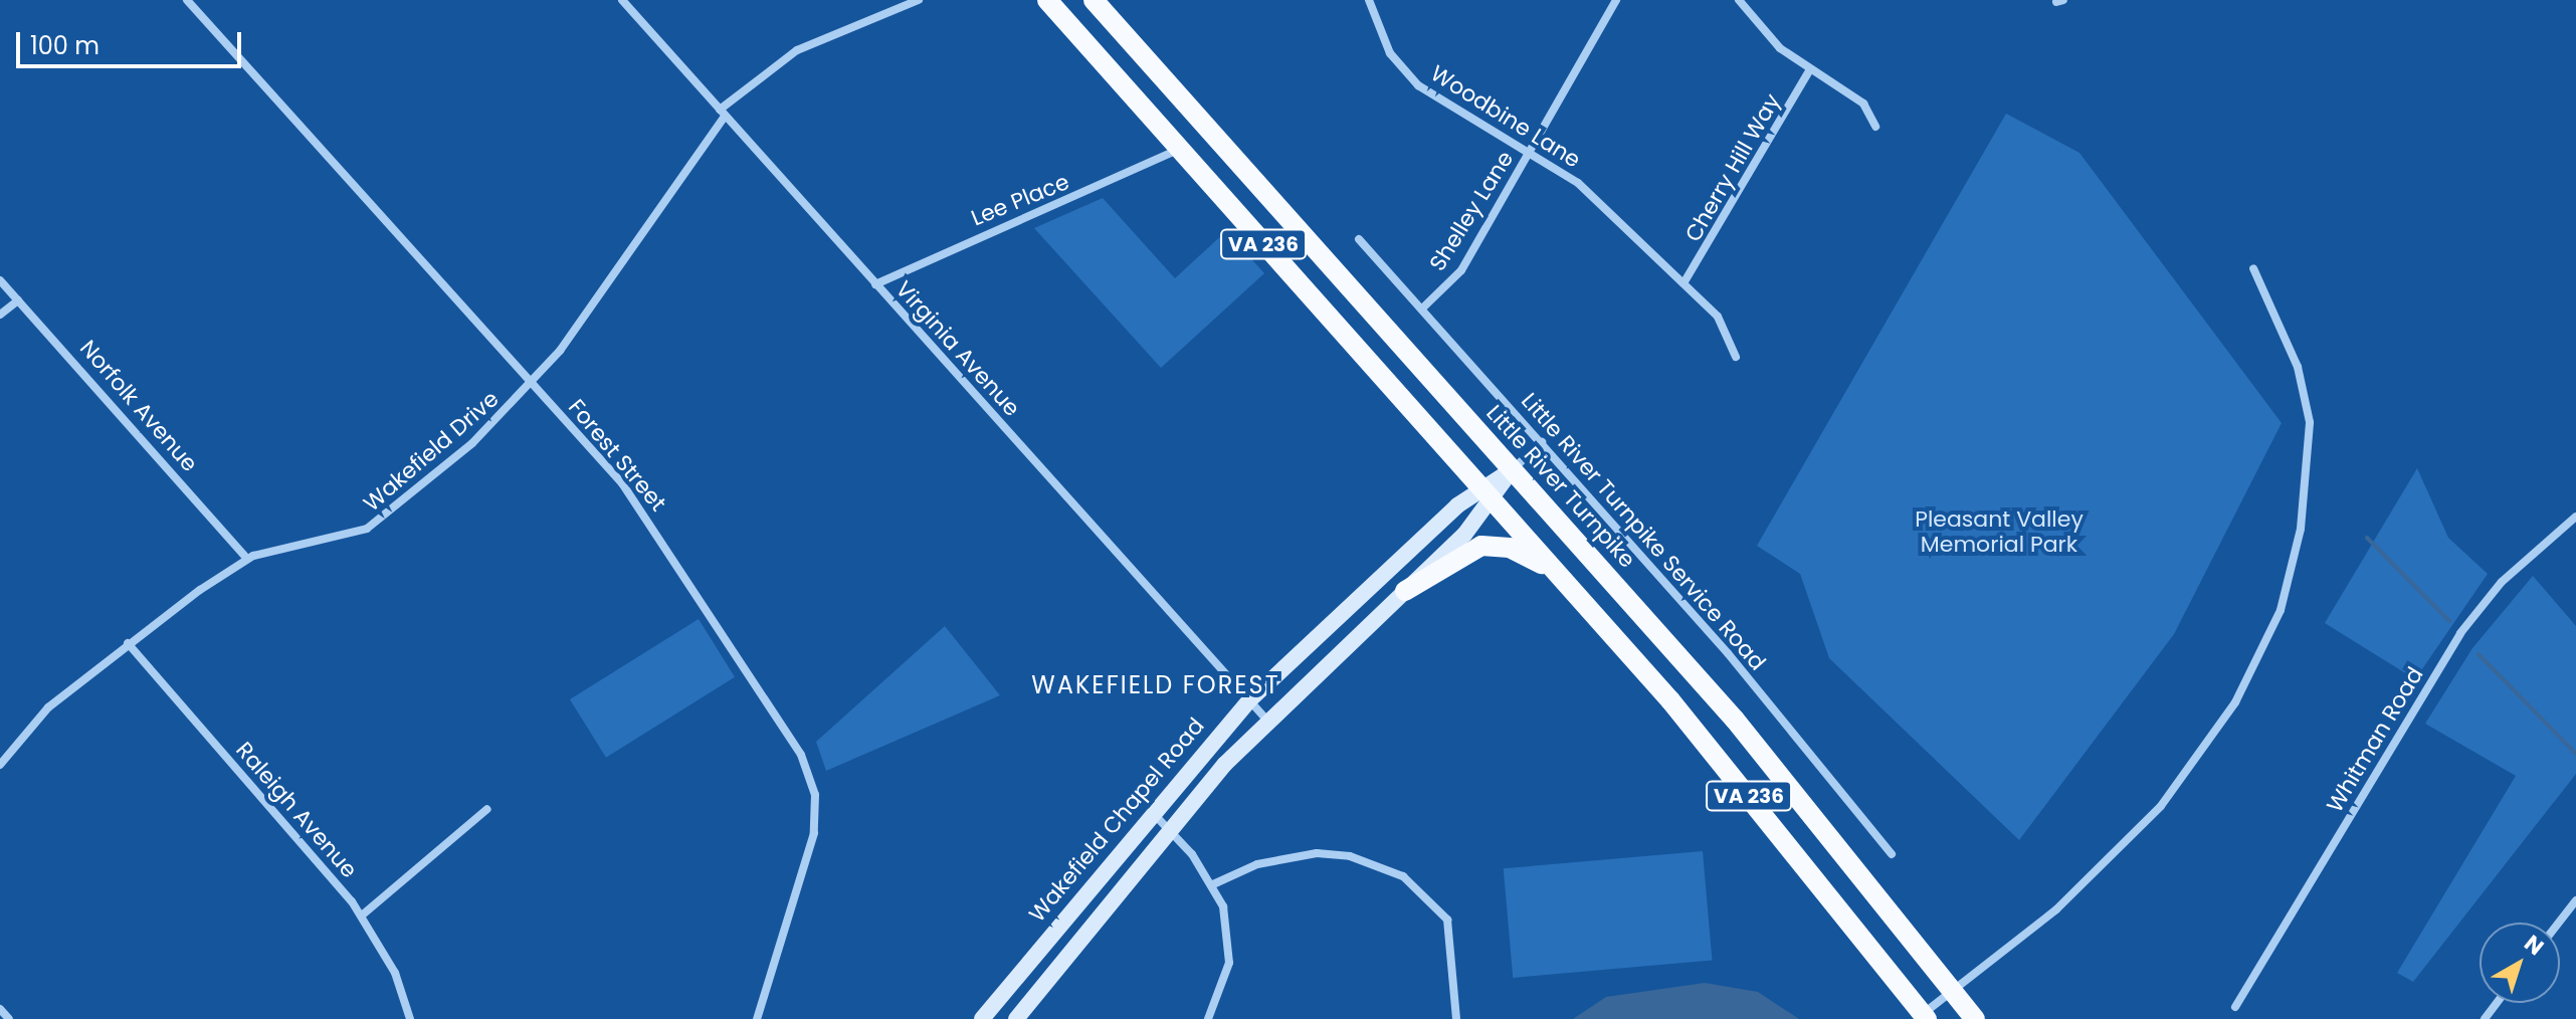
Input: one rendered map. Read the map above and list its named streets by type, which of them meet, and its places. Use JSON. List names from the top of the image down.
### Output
{
  "streets": {
    "main road": ["VA 236", "Little River Turnpike", "Wakefield Chapel Road"],
    "street": [
      "Woodbine Lane",
      "Cherry Hill Way",
      "Lee Place",
      "Shelley Lane",
      "Virginia Avenue",
      "Norfolk Avenue",
      "Wakefield Drive",
      "Forest Street",
      "Little River Turnpike Service Road",
      "Whitman Road",
      "Raleigh Avenue"
    ]
  },
  "crossings": [
    ["Woodbine Lane", "Cherry Hill Way"],
    ["Woodbine Lane", "Shelley Lane"],
    ["Lee Place", "VA 236"],
    ["Lee Place", "Virginia Avenue"],
    ["Shelley Lane", "Little River Turnpike Service Road"],
    ["VA 236", "Wakefield Chapel Road"],
    ["Virginia Avenue", "Wakefield Drive"],
    ["Virginia Avenue", "Wakefield Chapel Road"],
    ["Norfolk Avenue", "Wakefield Drive"],
    ["Wakefield Drive", "Forest Street"],
    ["Wakefield Drive", "Raleigh Avenue"],
    ["Little River Turnpike", "Wakefield Chapel Road"],
    ["Little River Turnpike Service Road", "Wakefield Chapel Road"]
  ],
  "districts": ["WAKEFIELD FOREST"],
  "parks": ["Pleasant Valley Memorial Park"],
  "scale_bar": "100 m",
  "north": "top right"
}
